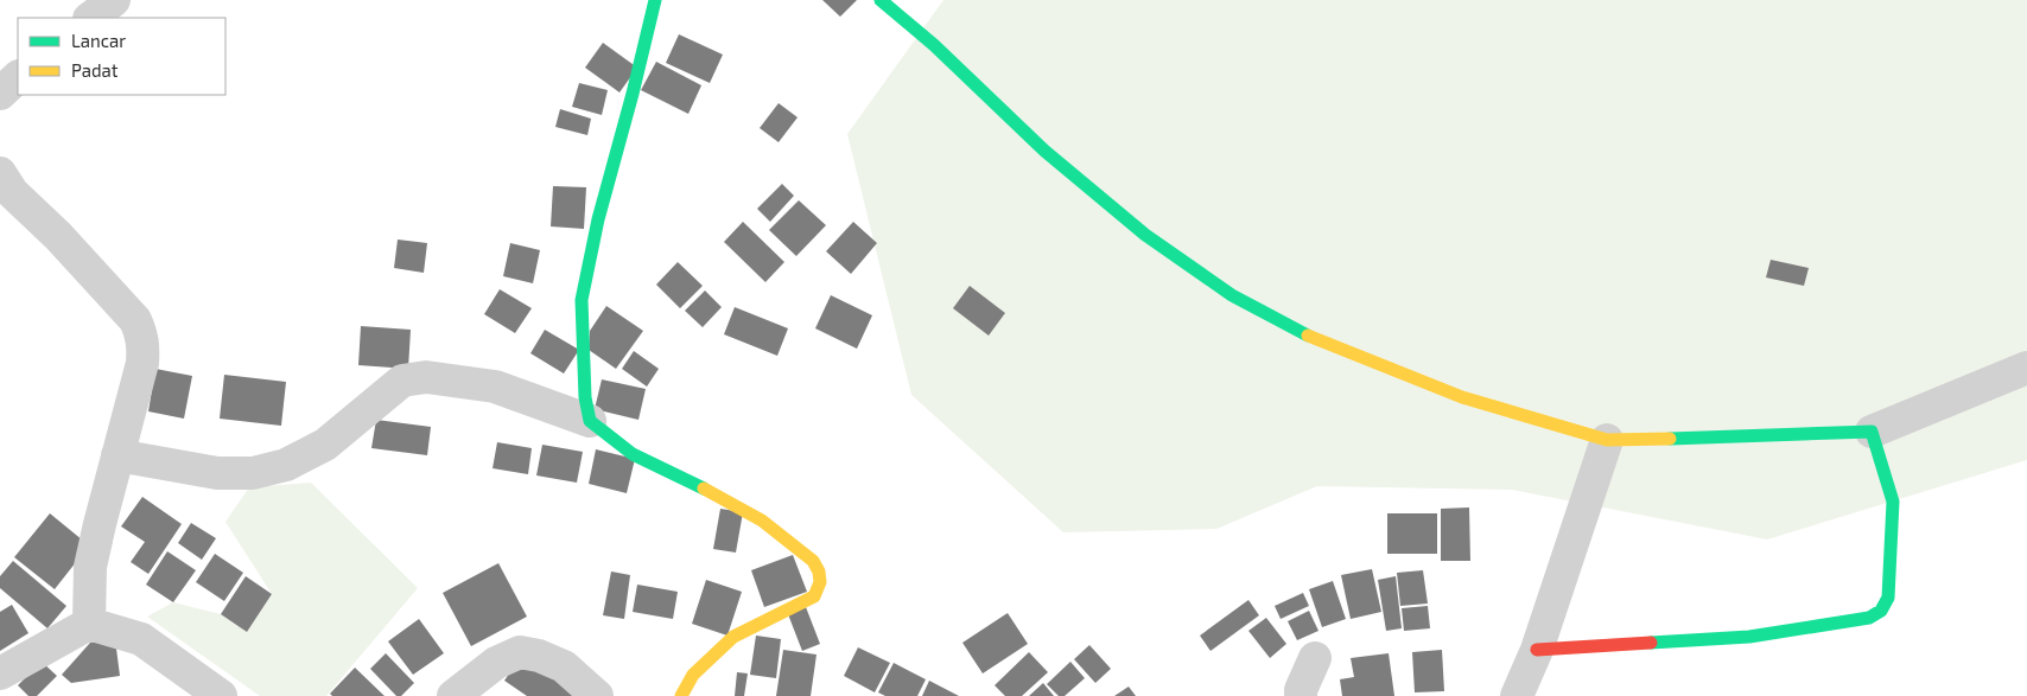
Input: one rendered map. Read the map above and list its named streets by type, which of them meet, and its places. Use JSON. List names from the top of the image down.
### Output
{
  "legend": ["Lancar", "Padat"]
}
